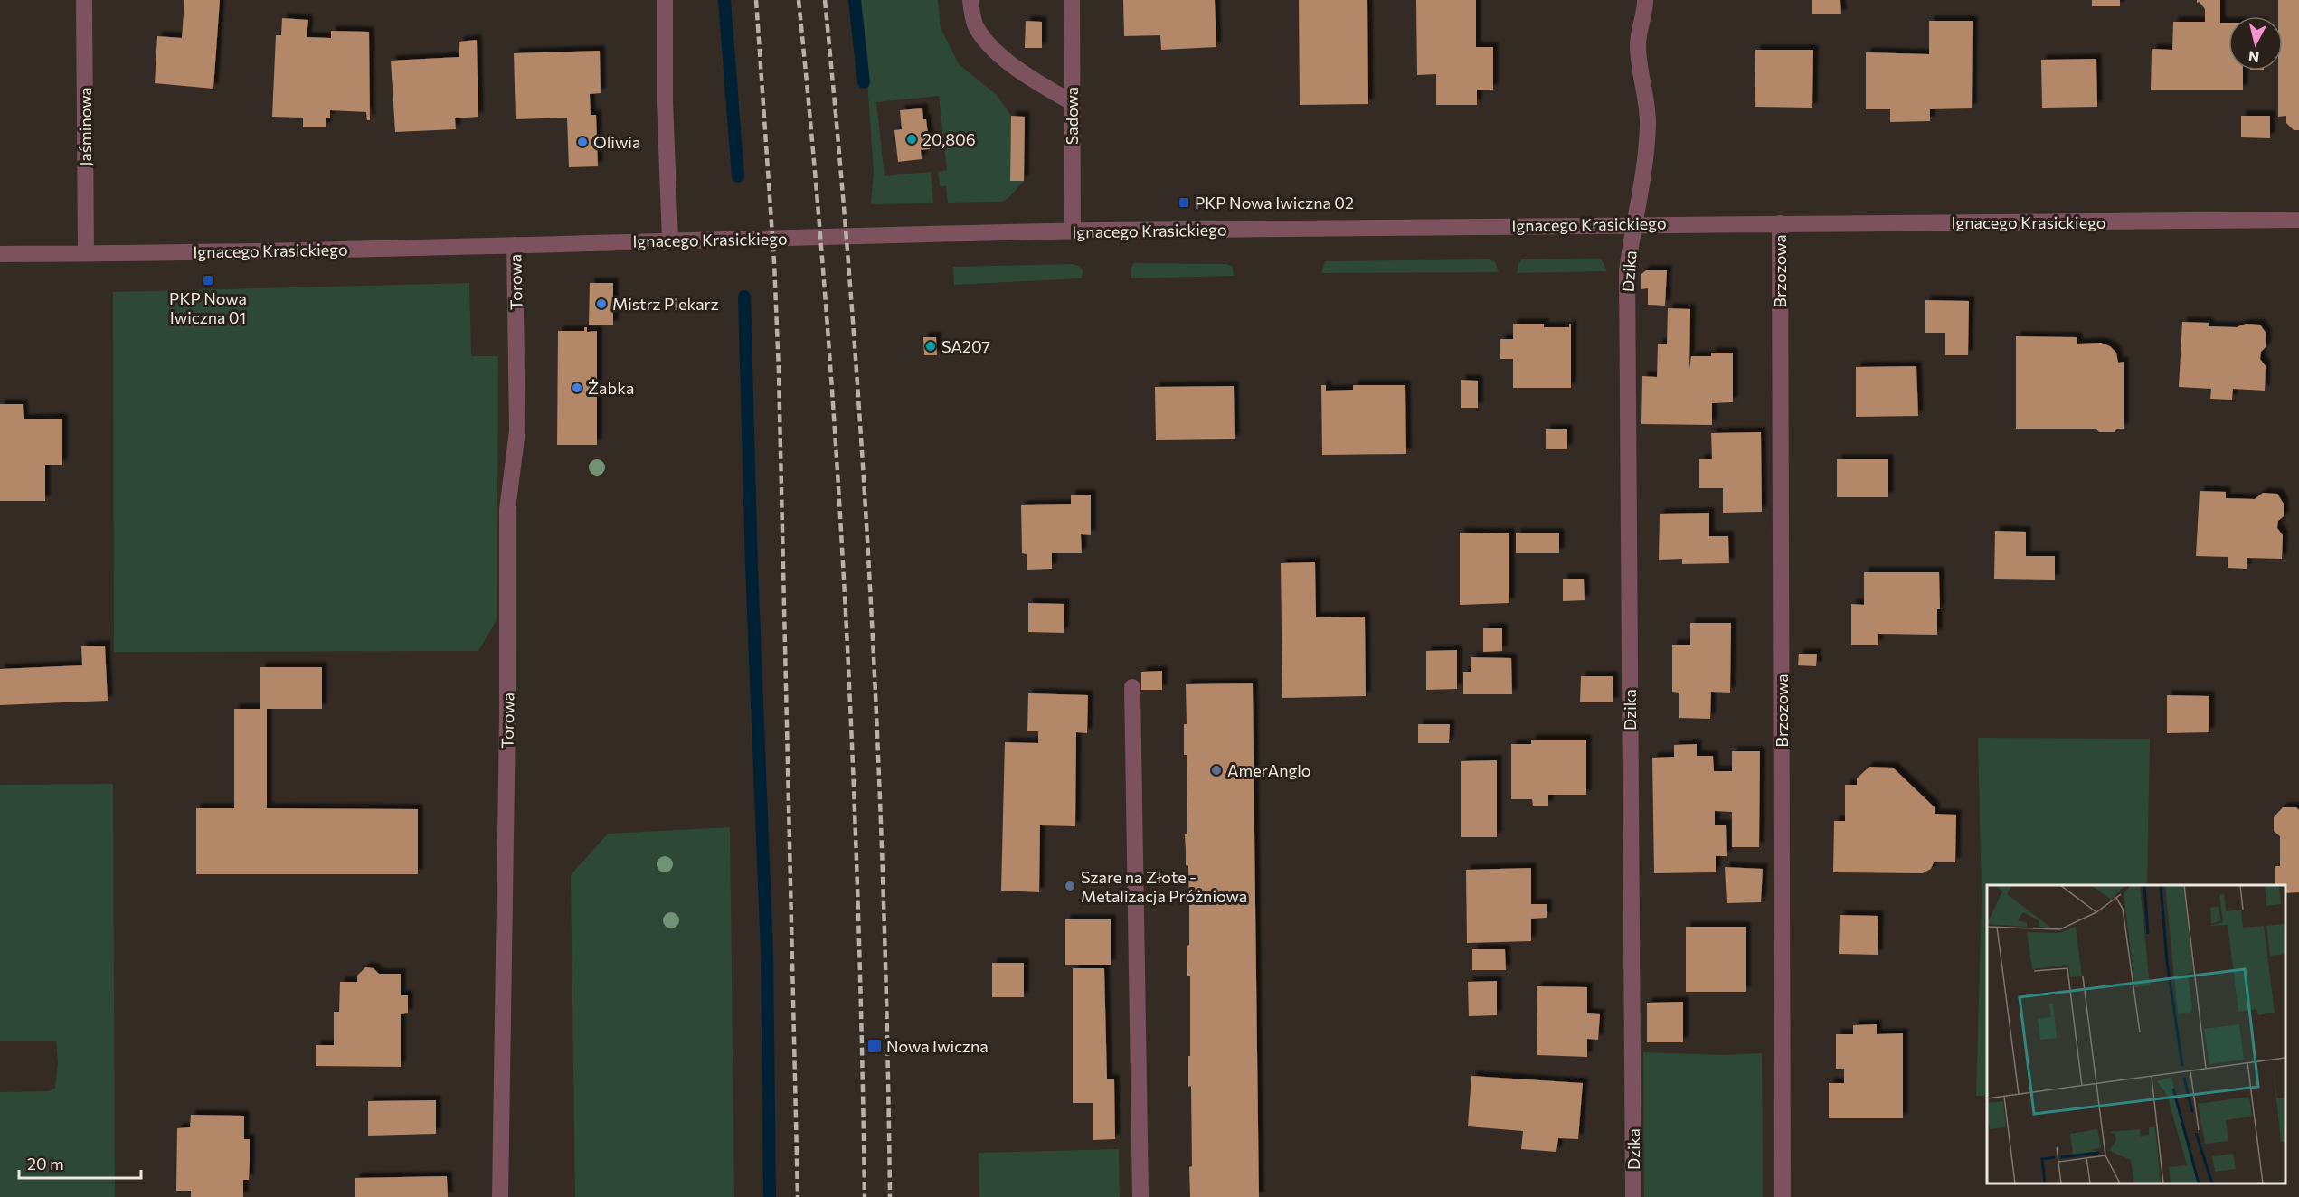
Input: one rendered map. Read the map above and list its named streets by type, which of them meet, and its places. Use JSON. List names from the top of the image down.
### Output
{
  "streets": {
    "street": [
      "Sadowa",
      "Jaśminowa",
      "Ignacego Krasickiego",
      "Dzika",
      "Brzozowa",
      "Torowa"
    ]
  },
  "crossings": [
    ["Sadowa", "Ignacego Krasickiego"],
    ["Jaśminowa", "Ignacego Krasickiego"],
    ["Ignacego Krasickiego", "Dzika"],
    ["Ignacego Krasickiego", "Brzozowa"],
    ["Ignacego Krasickiego", "Torowa"]
  ],
  "places": {
    "other": [
      "20,806",
      "Oliwia",
      "Mistrz Piekarz",
      "SA207",
      "Żabka",
      "AmerAnglo",
      "Szare na Złote - Metalizacja Próżniowa"
    ],
    "transit": ["PKP Nowa Iwiczna 02", "PKP Nowa Iwiczna 01", "Nowa Iwiczna"]
  },
  "scale_bar": "20 m",
  "north": "bottom"
}
